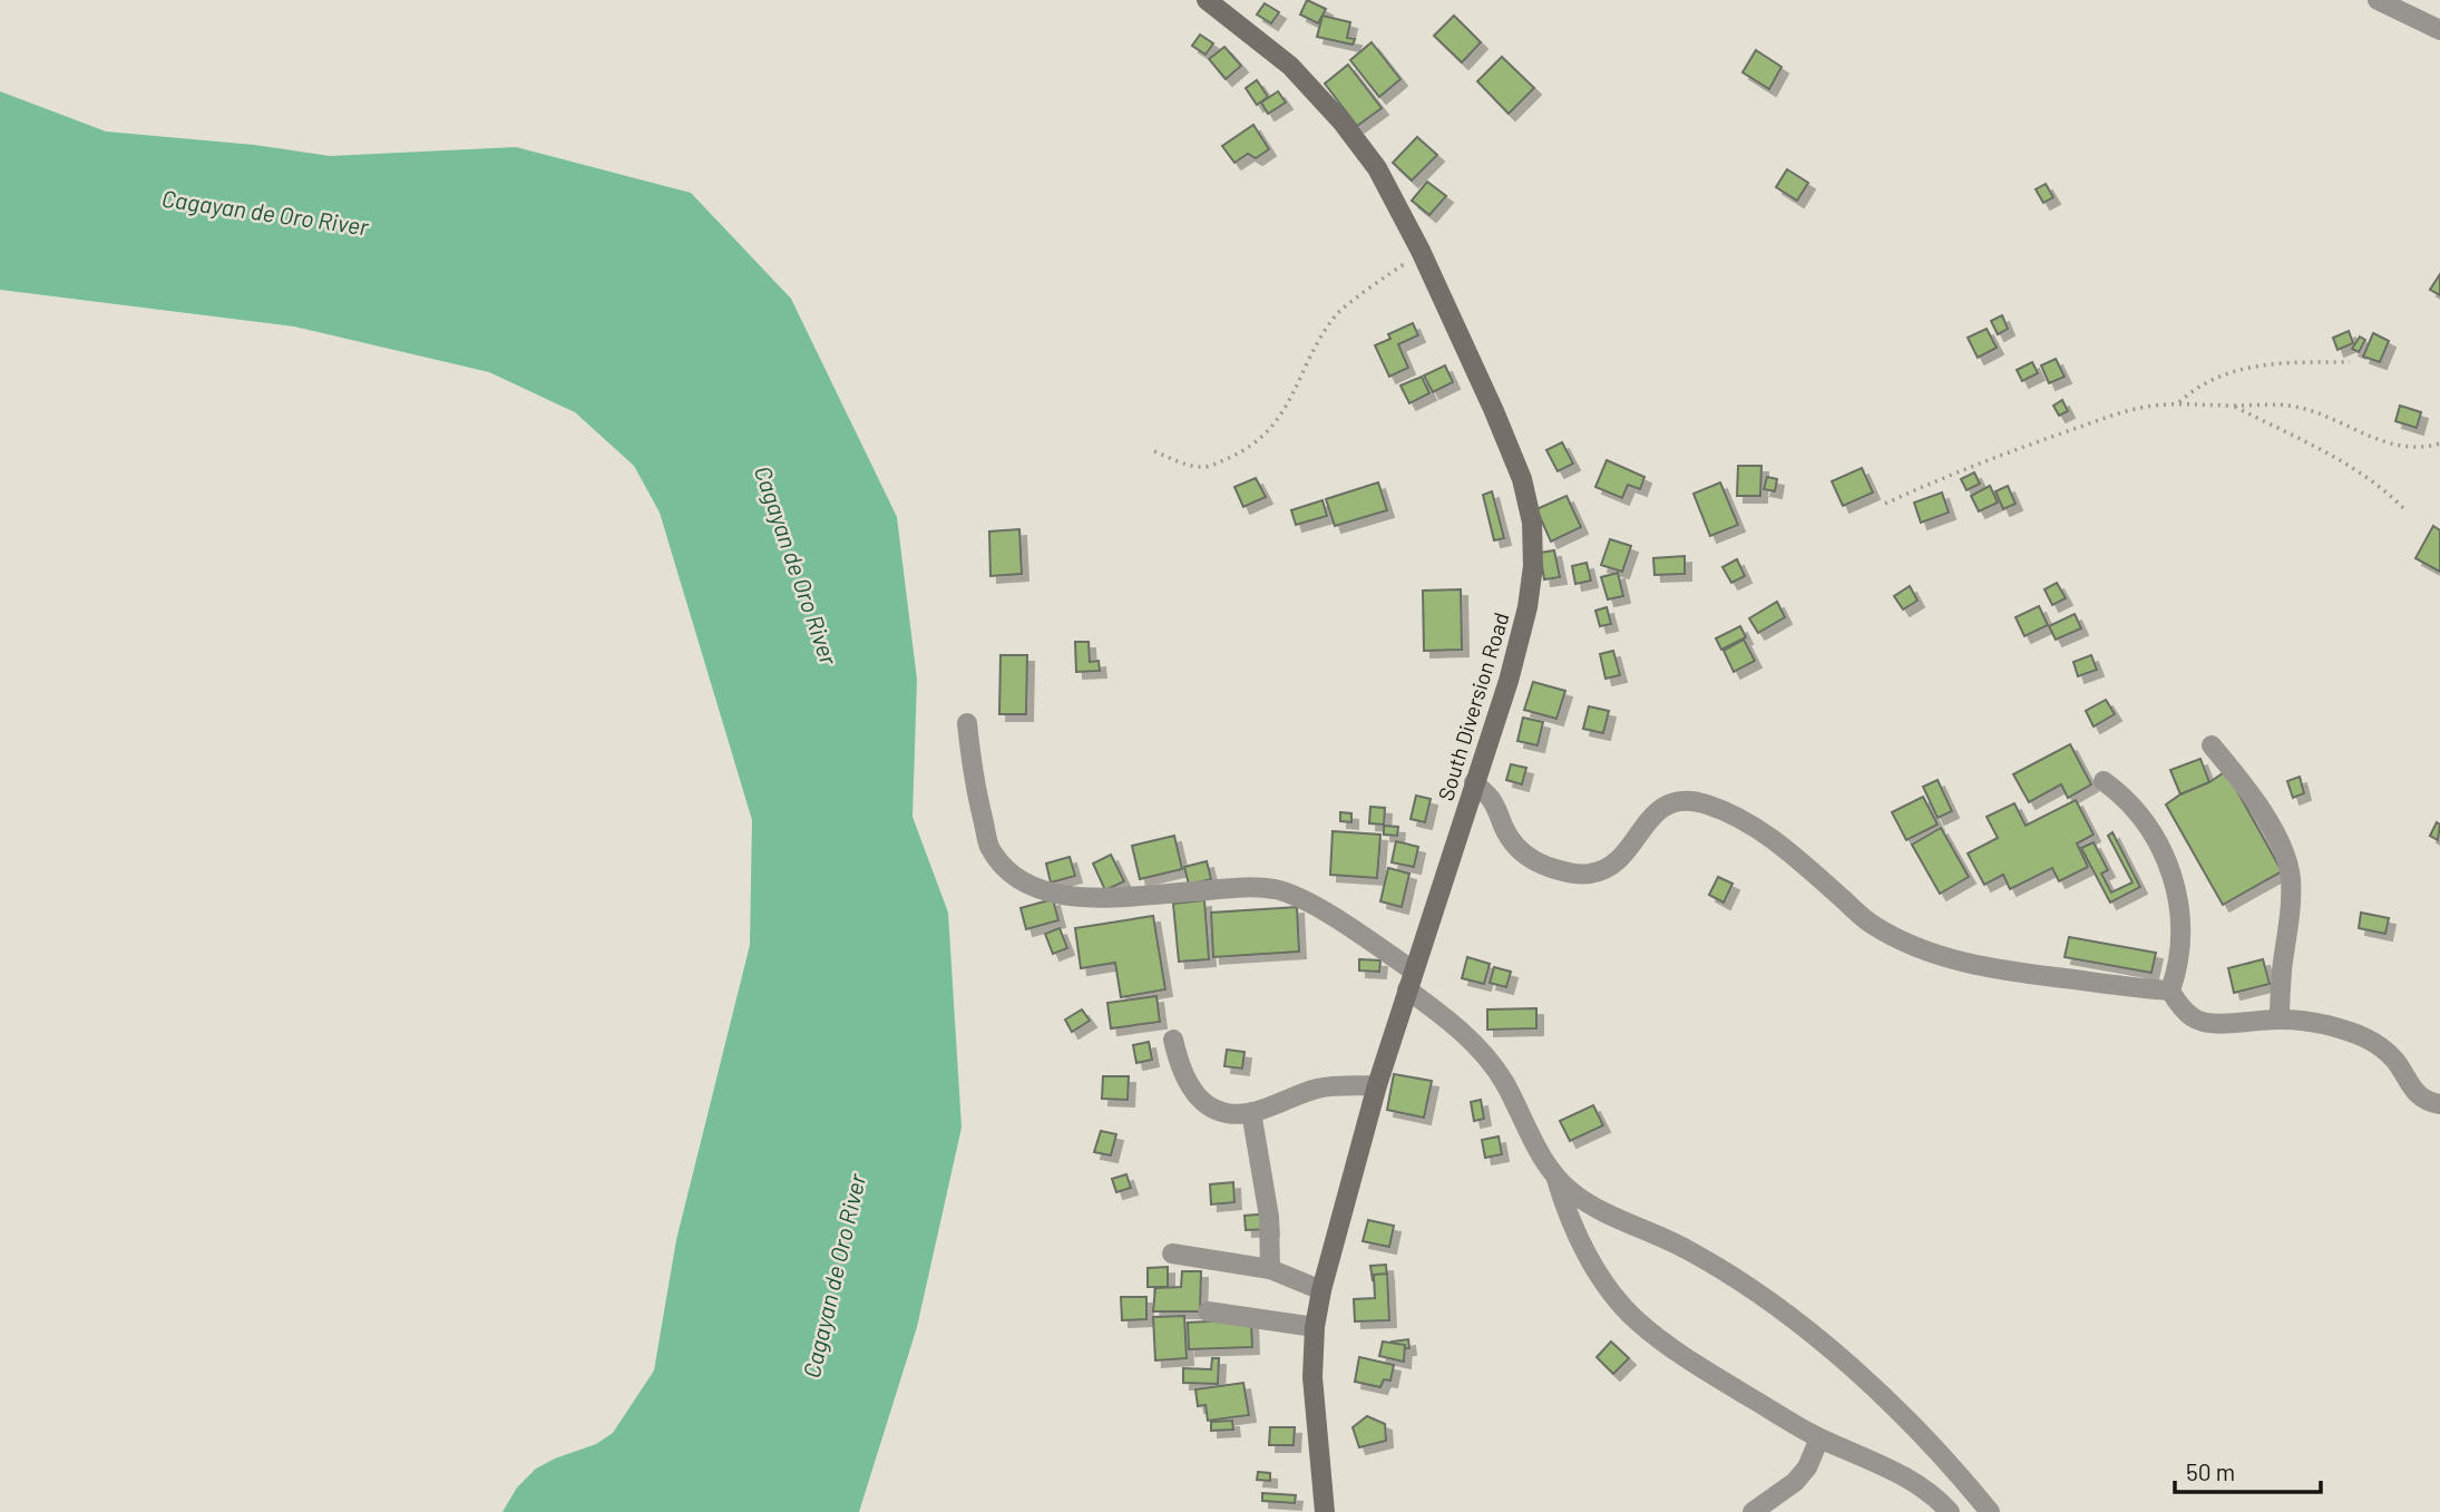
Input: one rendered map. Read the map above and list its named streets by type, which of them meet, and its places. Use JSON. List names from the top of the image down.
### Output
{
  "streets": {
    "main road": ["South Diversion Road"]
  },
  "water": ["Cagayan de Oro River"],
  "scale_bar": "50 m"
}
